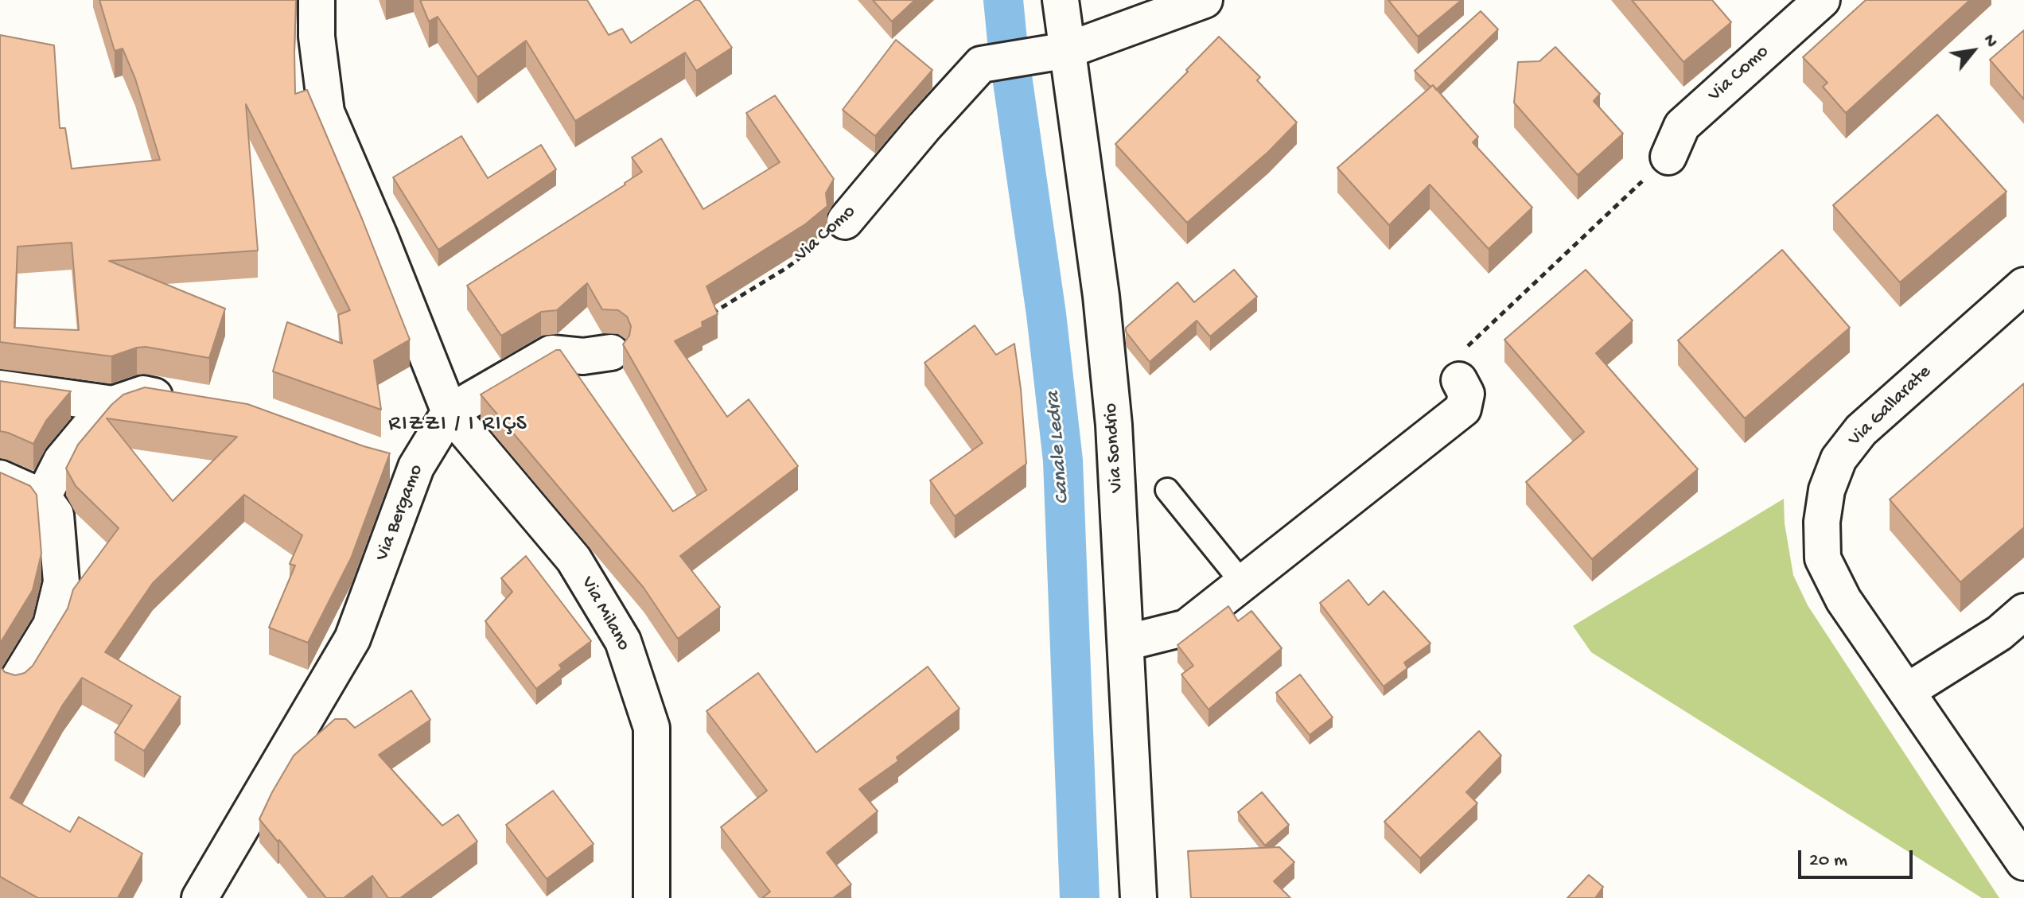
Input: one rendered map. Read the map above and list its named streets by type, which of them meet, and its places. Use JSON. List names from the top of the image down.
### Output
{
  "streets": {
    "street": [
      "Via Como",
      "Via Gallarate",
      "Via Sondrio",
      "Via Bergamo",
      "Via Milano"
    ]
  },
  "crossings": [
    ["Via Como", "Via Sondrio"],
    ["Via Bergamo", "Via Milano"]
  ],
  "districts": ["RIZZI / I RIÇS"],
  "water": ["Canale Ledra"],
  "scale_bar": "20 m",
  "north": "top right"
}
